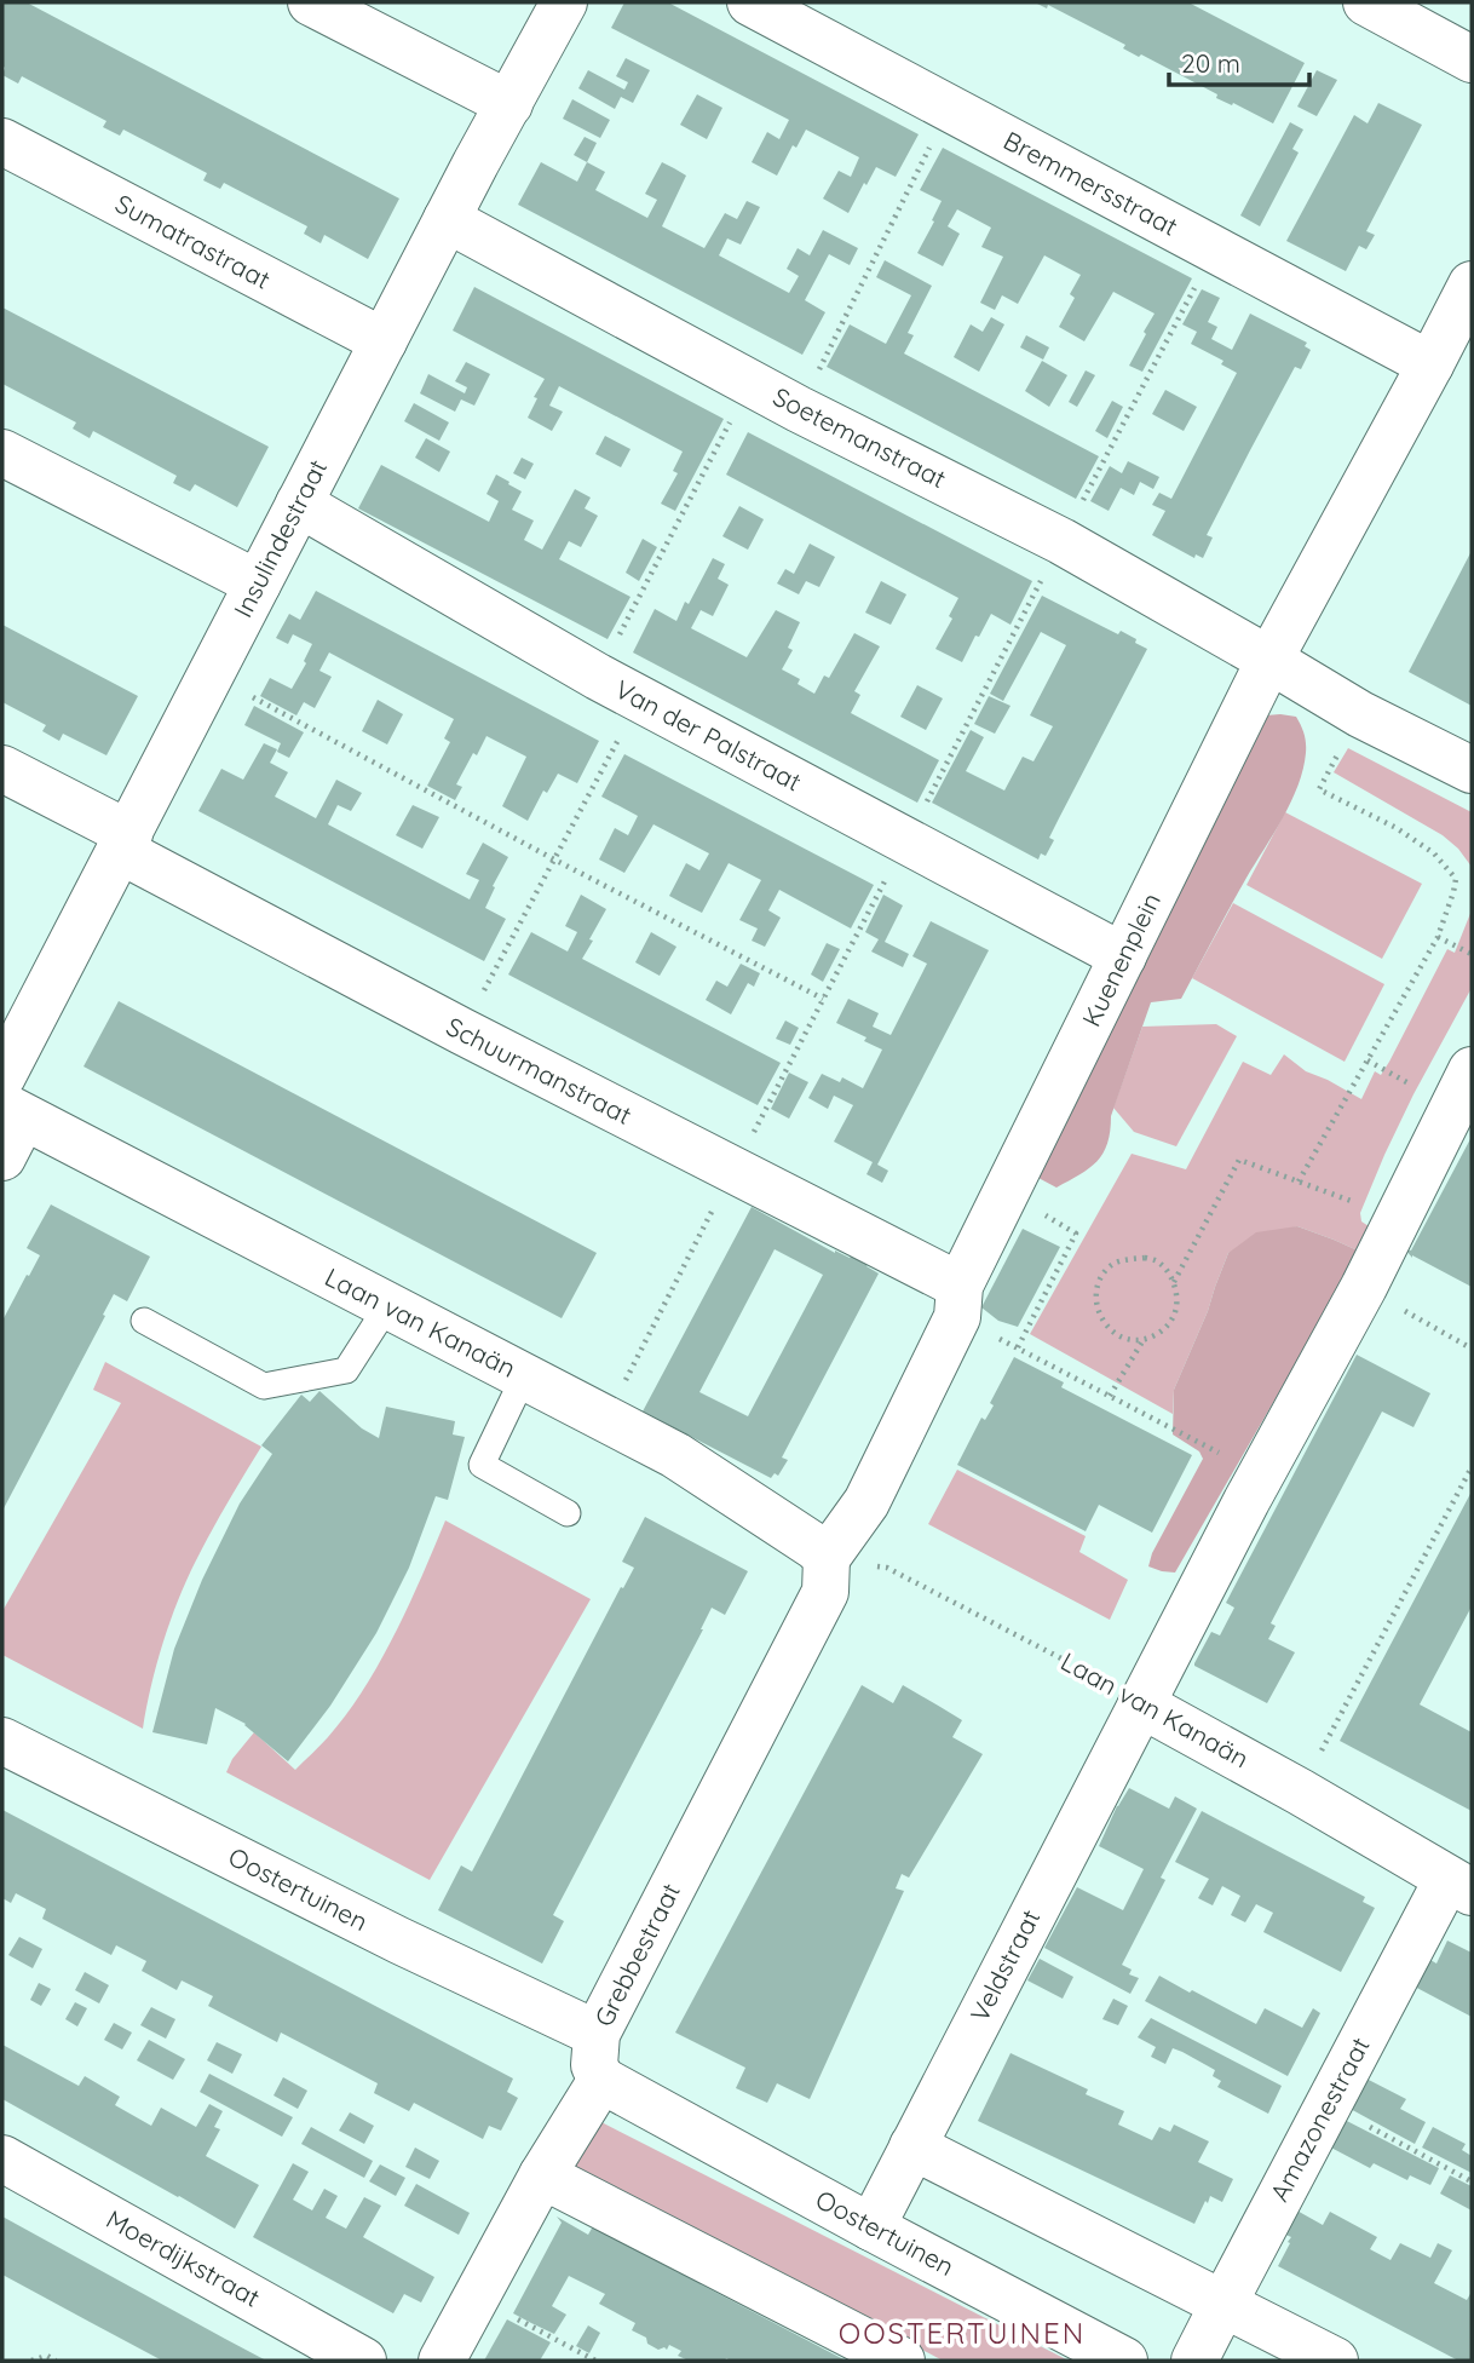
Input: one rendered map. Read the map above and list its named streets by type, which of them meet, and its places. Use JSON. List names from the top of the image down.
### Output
{
  "streets": {
    "street": [
      "Bremmersstraat",
      "Sumatrastraat",
      "Soetemanstraat",
      "Insulindestraat",
      "Van der Palstraat",
      "Kuenenplein",
      "Schuurmanstraat",
      "Laan van Kanaän",
      "Oostertuinen",
      "Grebbestraat",
      "Veldstraat",
      "Amazonestraat",
      "Moerdijkstraat"
    ]
  },
  "crossings": [
    ["Bremmersstraat", "Kuenenplein"],
    ["Sumatrastraat", "Insulindestraat"],
    ["Soetemanstraat", "Insulindestraat"],
    ["Soetemanstraat", "Kuenenplein"],
    ["Insulindestraat", "Van der Palstraat"],
    ["Insulindestraat", "Schuurmanstraat"],
    ["Van der Palstraat", "Kuenenplein"],
    ["Kuenenplein", "Schuurmanstraat"],
    ["Kuenenplein", "Laan van Kanaän"],
    ["Kuenenplein", "Grebbestraat"],
    ["Laan van Kanaän", "Grebbestraat"],
    ["Laan van Kanaän", "Veldstraat"],
    ["Laan van Kanaän", "Amazonestraat"],
    ["Oostertuinen", "Grebbestraat"],
    ["Oostertuinen", "Veldstraat"]
  ],
  "districts": ["OOSTERTUINEN"],
  "scale_bar": "20 m"
}
